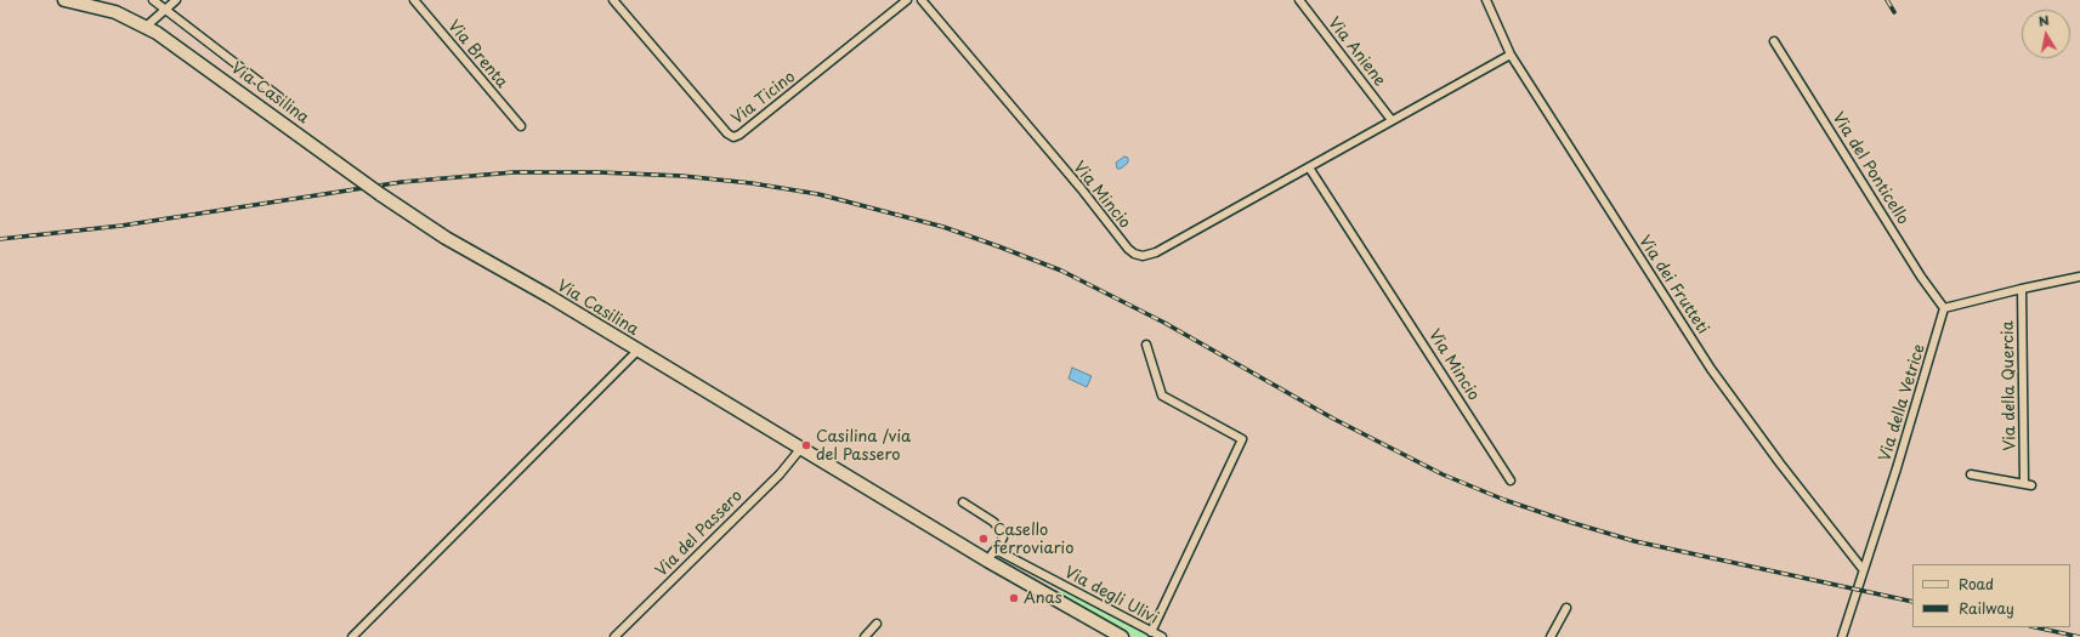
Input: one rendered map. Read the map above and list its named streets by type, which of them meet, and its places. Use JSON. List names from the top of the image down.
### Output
{
  "streets": {
    "main road": ["Via Casilina"],
    "street": [
      "Via Aniene",
      "Via Brenta",
      "Via Ticino",
      "Via del Ponticello",
      "Via Mincio",
      "Via dei Frutteti",
      "Via della Quercia",
      "Via della Vetrice",
      "Via del Passero",
      "Via degli Ulivi"
    ]
  },
  "crossings": [
    ["Via Aniene", "Via Mincio"],
    ["Via Casilina", "Via del Passero"],
    ["Via del Ponticello", "Via della Vetrice"],
    ["Via Mincio", "Via dei Frutteti"],
    ["Via dei Frutteti", "Via della Vetrice"]
  ],
  "places": ["Casilina /via del Passero", "Casello ferroviario", "Anas"],
  "legend": ["Road", "Railway"],
  "north": "top"
}
